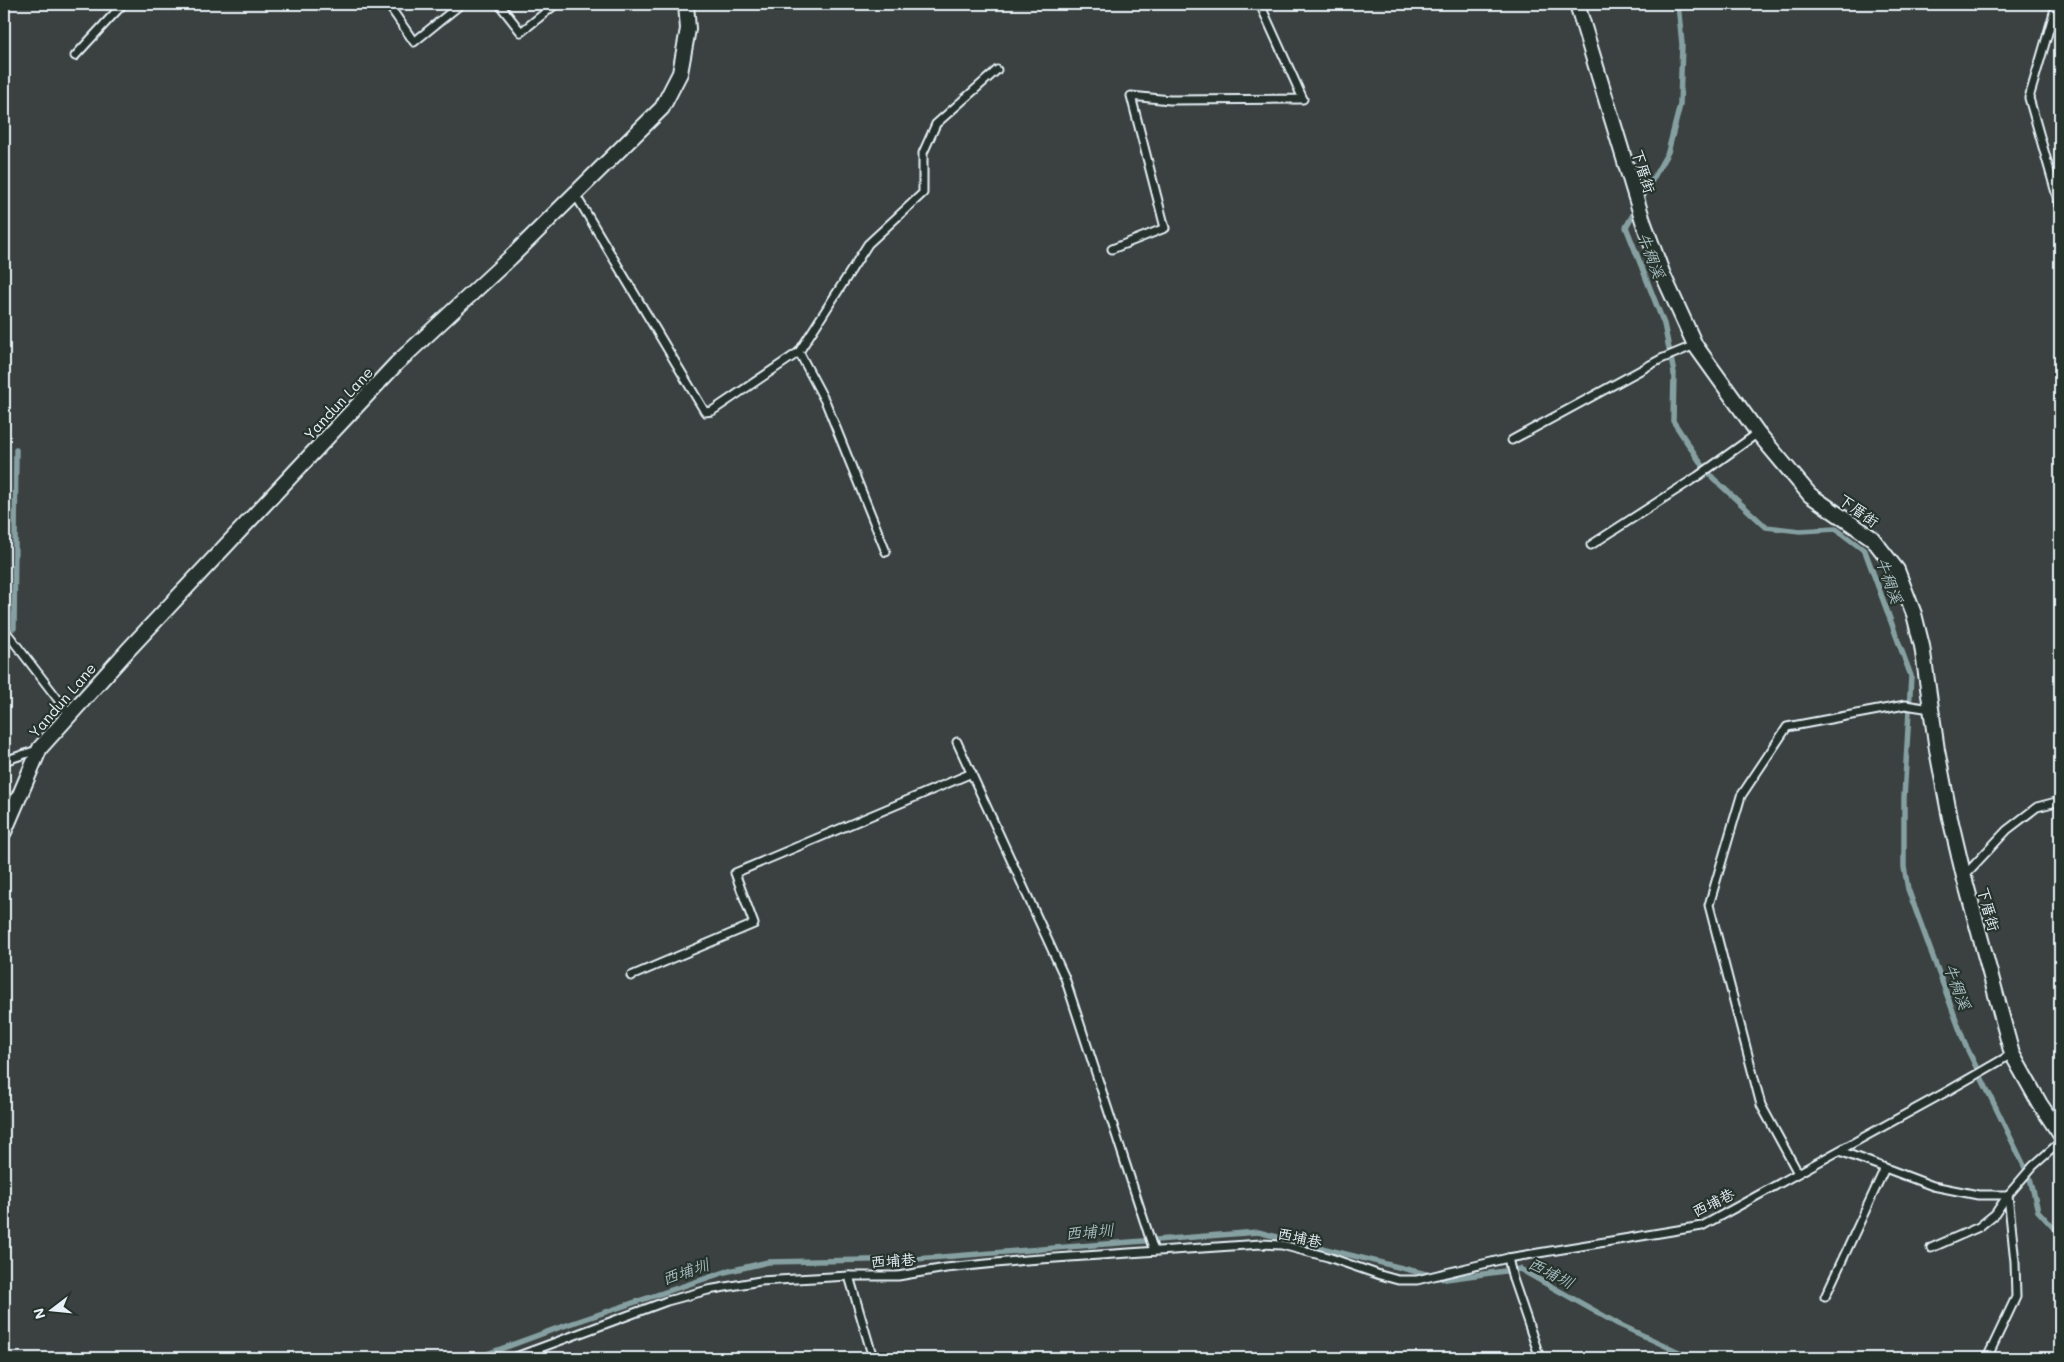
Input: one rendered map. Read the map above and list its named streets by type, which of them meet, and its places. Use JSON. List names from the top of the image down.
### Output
{
  "streets": {
    "street": ["下厝街", "Yandun Lane"],
    "lane": ["西埔巷"]
  },
  "crossings": [
    ["下厝街", "西埔巷"]
  ],
  "water": ["牛稠溪", "西埔圳"],
  "north": "left"
}
